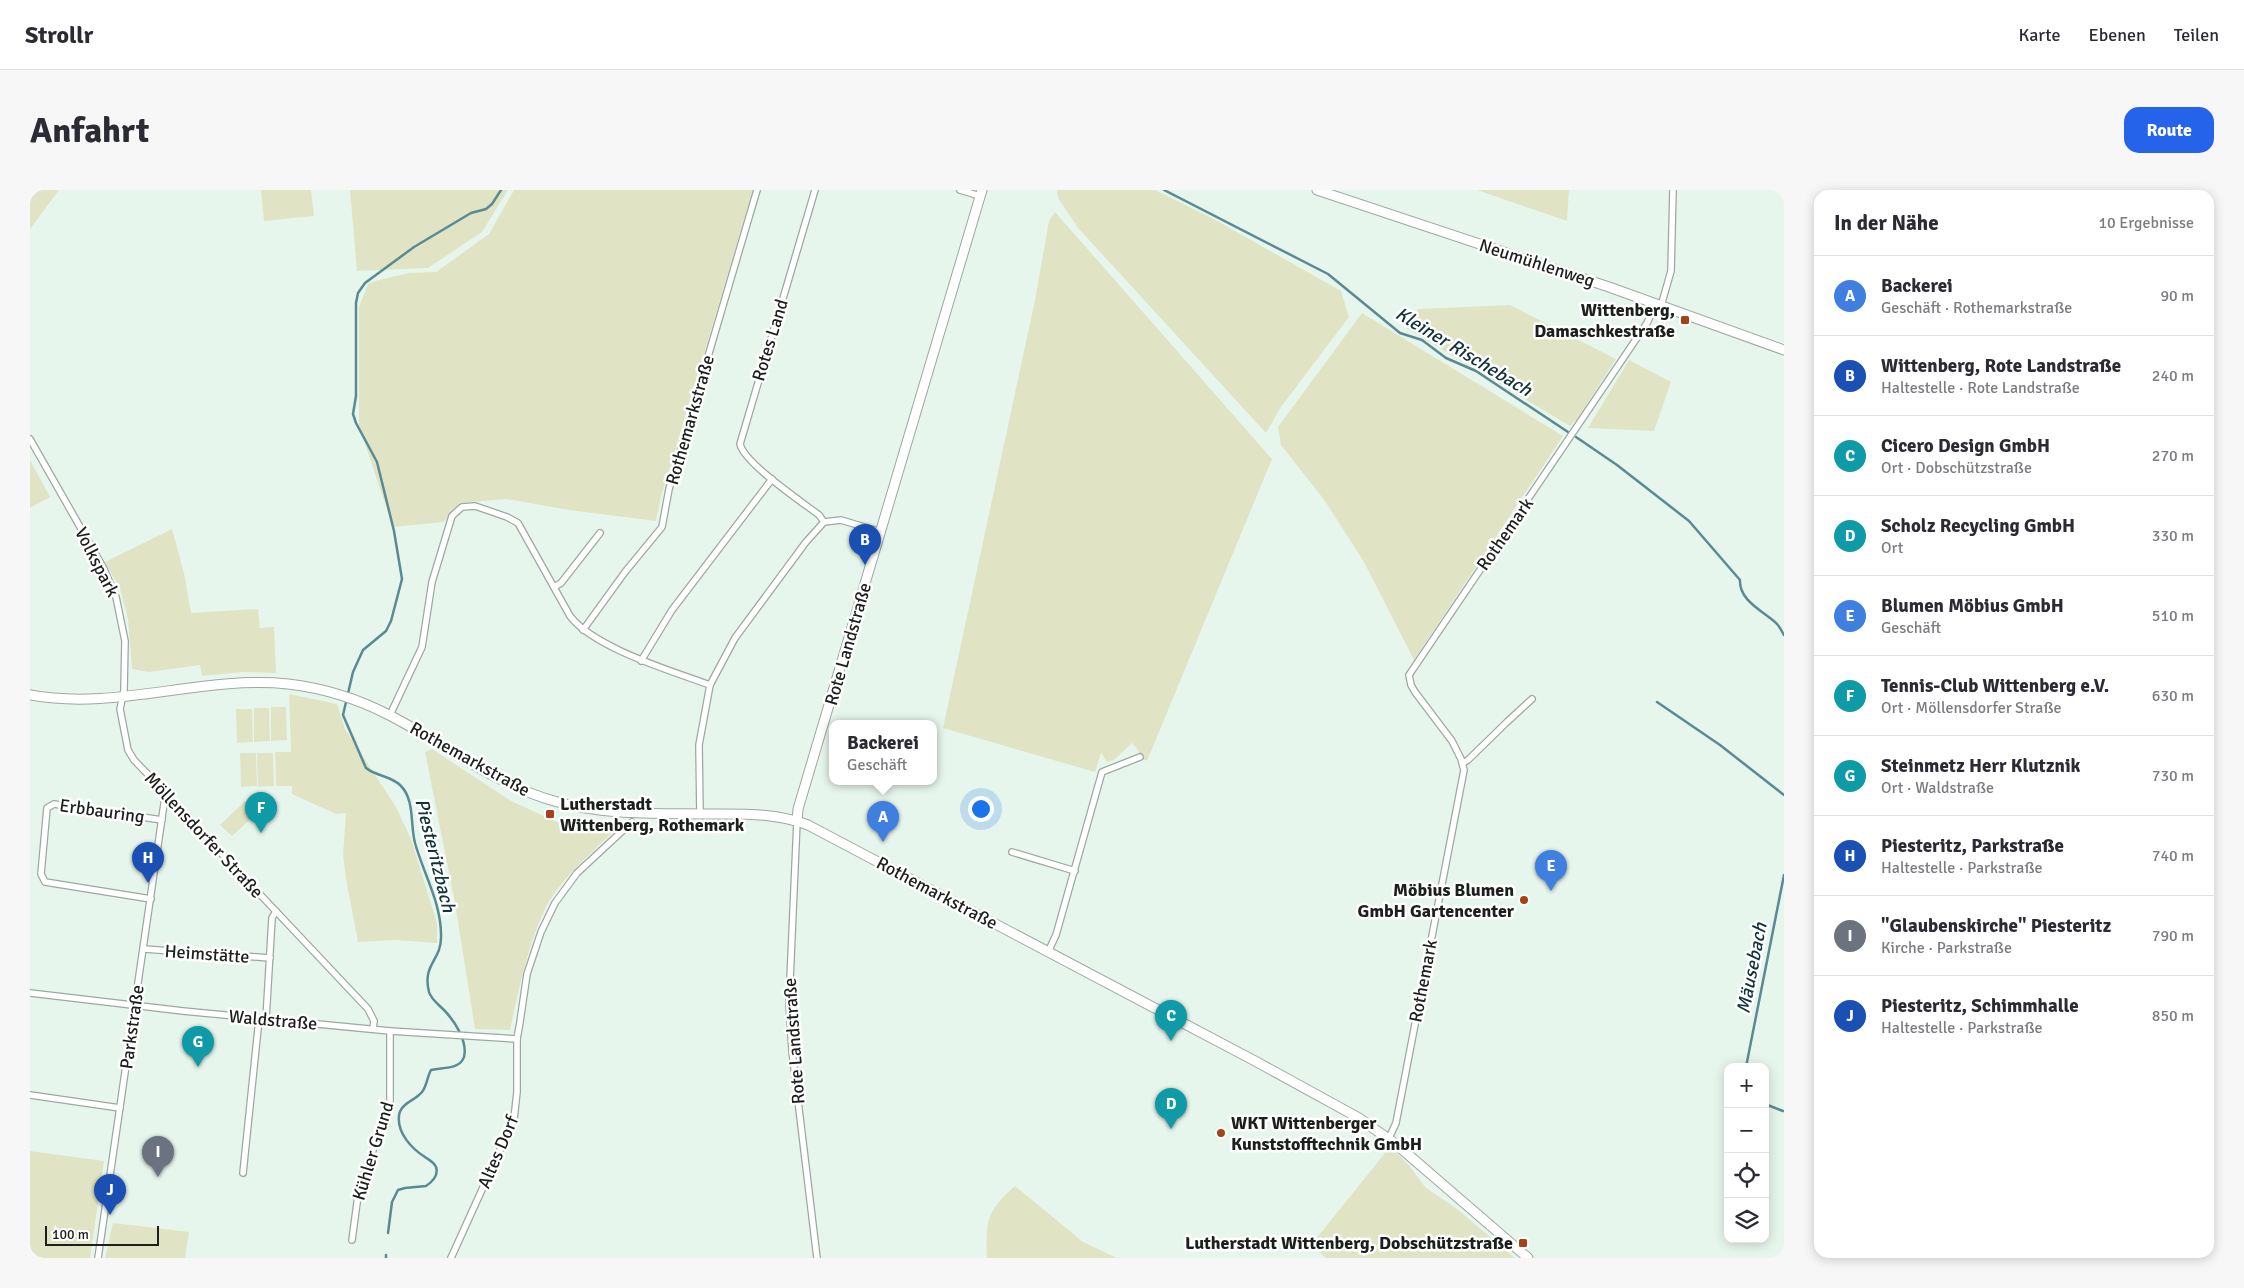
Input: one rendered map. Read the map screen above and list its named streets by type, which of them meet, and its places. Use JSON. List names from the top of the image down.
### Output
{
  "streets": {
    "street": [
      "Neumühlenweg",
      "Rotes Land",
      "Rothemarkstraße",
      "Rothemark",
      "Volkspark",
      "Rote Landstraße",
      "Erbbauring",
      "Möllensdorfer Straße",
      "Heimstätte",
      "Waldstraße",
      "Parkstraße",
      "Kühler Grund",
      "Altes Dorf"
    ]
  },
  "crossings": [
    ["Neumühlenweg", "Rothemark"],
    ["Rothemarkstraße", "Rothemark"],
    ["Rothemarkstraße", "Volkspark"],
    ["Rothemarkstraße", "Rote Landstraße"],
    ["Rothemarkstraße", "Möllensdorfer Straße"],
    ["Volkspark", "Möllensdorfer Straße"],
    ["Erbbauring", "Parkstraße"],
    ["Möllensdorfer Straße", "Heimstätte"],
    ["Möllensdorfer Straße", "Waldstraße"],
    ["Möllensdorfer Straße", "Parkstraße"],
    ["Heimstätte", "Waldstraße"],
    ["Heimstätte", "Parkstraße"],
    ["Waldstraße", "Parkstraße"],
    ["Waldstraße", "Kühler Grund"],
    ["Waldstraße", "Altes Dorf"]
  ],
  "water": ["Kleiner Rischebach", "Piesteritzbach", "Mäusebach"],
  "places": {
    "transit": ["Wittenberg, Damaschkestraße", "Lutherstadt Wittenberg, Rothemark", "Lutherstadt Wittenberg, Dobschützstraße"],
    "other": ["Möbius Blumen GmbH Gartencenter", "WKT Wittenberger Kunststofftechnik GmbH"]
  },
  "scale_bar": "100 m",
  "page": {
    "header": "Strollr",
    "nav": ["Karte", "Ebenen", "Teilen"],
    "buttons": "Route",
    "title": "Anfahrt",
    "heading": ["In der Nähe", "10 Ergebnisse"],
    "list": [
      {
        "mark": "A",
        "name": "Backerei",
        "note": "Geschäft · Rothemarkstraße",
        "value": "90 m"
      },
      {
        "mark": "B",
        "name": "Wittenberg, Rote Landstraße",
        "note": "Haltestelle · Rote Landstraße",
        "value": "240 m"
      },
      {
        "mark": "C",
        "name": "Cicero Design GmbH",
        "note": "Ort · Dobschützstraße",
        "value": "270 m"
      },
      {
        "mark": "D",
        "name": "Scholz Recycling GmbH",
        "note": "Ort",
        "value": "330 m"
      },
      {
        "mark": "E",
        "name": "Blumen Möbius GmbH",
        "note": "Geschäft",
        "value": "510 m"
      },
      {
        "mark": "F",
        "name": "Tennis-Club Wittenberg e.V.",
        "note": "Ort · Möllensdorfer Straße",
        "value": "630 m"
      },
      {
        "mark": "G",
        "name": "Steinmetz Herr Klutznik",
        "note": "Ort · Waldstraße",
        "value": "730 m"
      },
      {
        "mark": "H",
        "name": "Piesteritz, Parkstraße",
        "note": "Haltestelle · Parkstraße",
        "value": "740 m"
      },
      {
        "mark": "I",
        "name": "\"Glaubenskirche\" Piesteritz",
        "note": "Kirche · Parkstraße",
        "value": "790 m"
      },
      {
        "mark": "J",
        "name": "Piesteritz, Schimmhalle",
        "note": "Haltestelle · Parkstraße",
        "value": "850 m"
      }
    ],
    "pins": [
      "B",
      "F",
      "A",
      "H",
      "E",
      "C",
      "G",
      "D",
      "I",
      "J"
    ],
    "popup": ["Backerei", "Geschäft"],
    "map_buttons": ["+", "−"],
    "scale": "100 m"
  }
}
